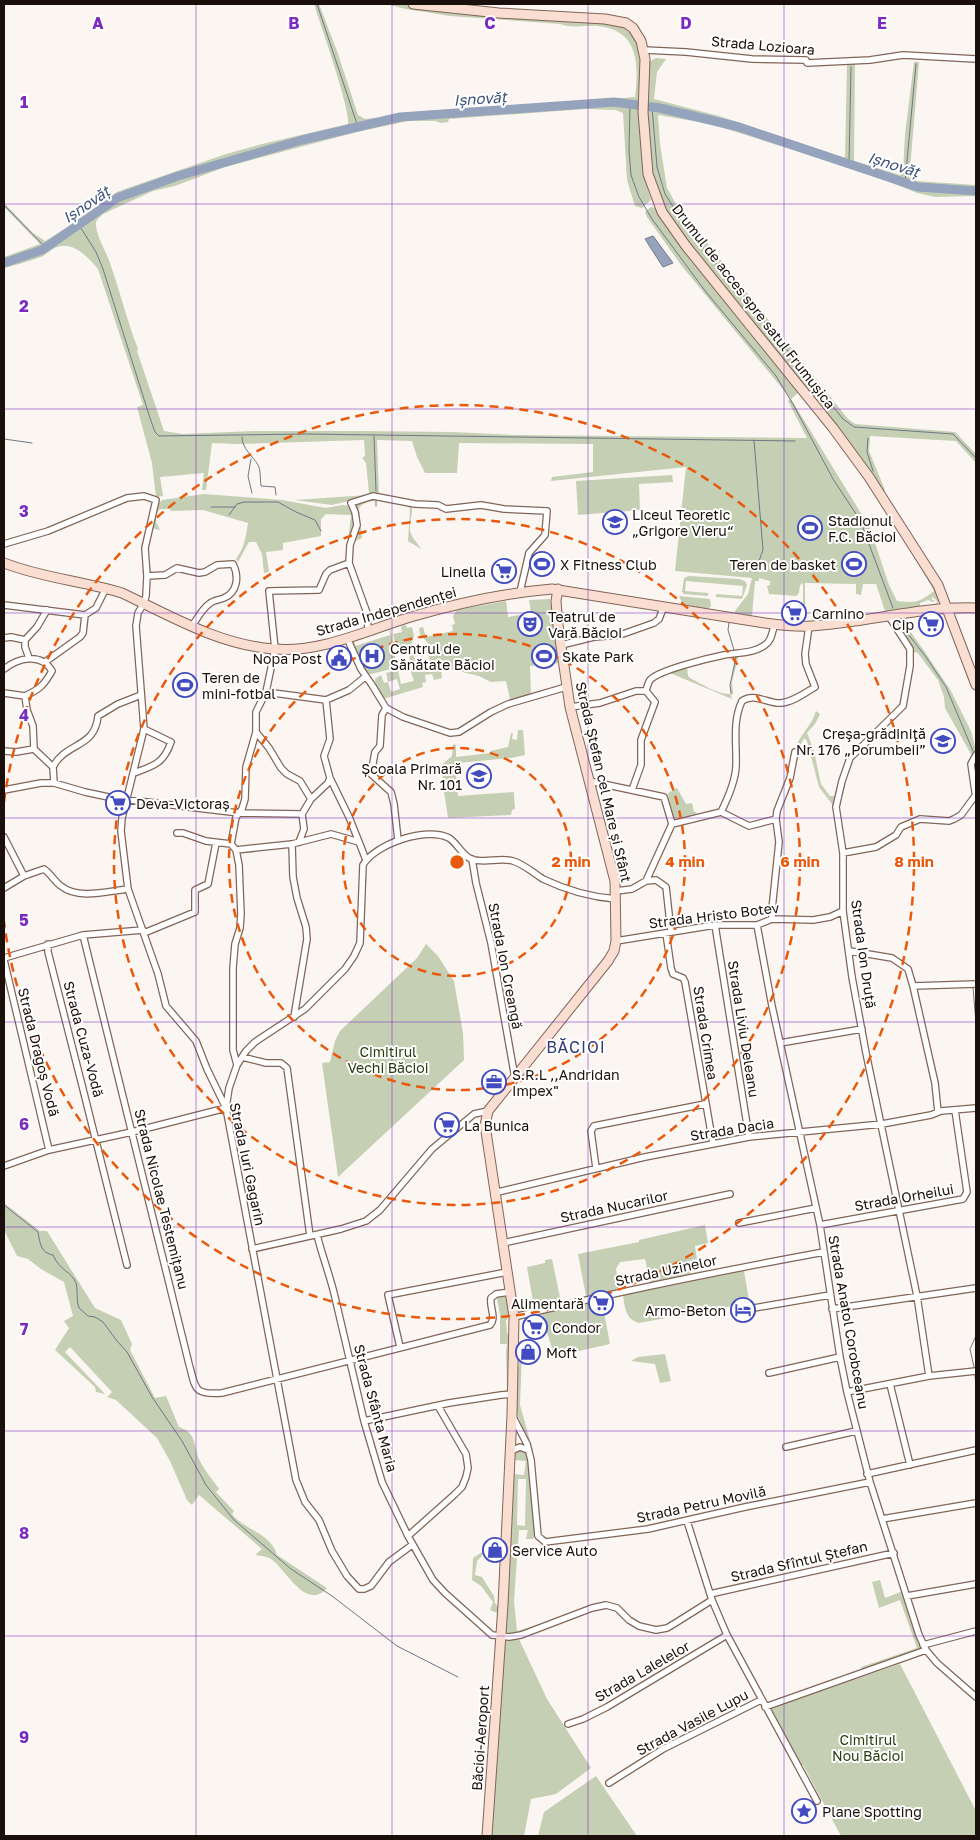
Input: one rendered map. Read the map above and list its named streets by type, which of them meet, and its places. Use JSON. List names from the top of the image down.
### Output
{
  "streets": {
    "main road": [
      "Drumul de acces spre satul Frumușica",
      "Strada Independenței",
      "Strada Ștefan cel Mare și Sfânt",
      "Băcioi-Aeroport"
    ],
    "street": [
      "Strada Lozioara",
      "Strada Hristo Botev",
      "Strada Ion Druță",
      "Strada Ion Creangă",
      "Strada Liviu Deleanu",
      "Strada Crimea",
      "Strada Cuza-Vodă",
      "Strada Dragoș Vodă",
      "Strada Dacia",
      "Strada Iuri Gagarin",
      "Strada Orheilui",
      "Strada Nicolae Testemițanu",
      "Strada Nucarilor",
      "Strada Uzinelor",
      "Strada Anatol Corobceanu",
      "Strada Sfânta Maria",
      "Strada Petru Movilă",
      "Strada Sfîntul Ștefan",
      "Strada Lalelelor",
      "Strada Vasile Lupu"
    ]
  },
  "crossings": [
    ["Strada Lozioara", "Drumul de acces spre satul Frumușica"],
    ["Drumul de acces spre satul Frumușica", "Strada Independenței"],
    ["Strada Independenței", "Strada Ștefan cel Mare și Sfânt"],
    ["Strada Independenței", "Strada Ion Druță"],
    ["Strada Independenței", "Strada Iuri Gagarin"],
    ["Strada Ștefan cel Mare și Sfânt", "Strada Hristo Botev"],
    ["Strada Ștefan cel Mare și Sfânt", "Strada Ion Creangă"],
    ["Strada Ștefan cel Mare și Sfânt", "Strada Crimea"],
    ["Strada Hristo Botev", "Strada Ion Druță"],
    ["Strada Hristo Botev", "Strada Liviu Deleanu"],
    ["Strada Hristo Botev", "Strada Crimea"],
    ["Strada Hristo Botev", "Strada Anatol Corobceanu"],
    ["Strada Ion Druță", "Strada Dacia"],
    ["Strada Ion Druță", "Strada Orheilui"],
    ["Strada Ion Druță", "Strada Anatol Corobceanu"],
    ["Strada Liviu Deleanu", "Strada Dacia"],
    ["Strada Crimea", "Strada Dacia"],
    ["Strada Dacia", "Strada Orheilui"],
    ["Strada Dacia", "Strada Anatol Corobceanu"],
    ["Strada Iuri Gagarin", "Strada Nicolae Testemițanu"],
    ["Strada Iuri Gagarin", "Strada Sfânta Maria"],
    ["Strada Orheilui", "Strada Anatol Corobceanu"],
    ["Strada Uzinelor", "Strada Anatol Corobceanu"],
    ["Strada Anatol Corobceanu", "Strada Petru Movilă"],
    ["Strada Anatol Corobceanu", "Strada Sfîntul Ștefan"],
    ["Strada Anatol Corobceanu", "Strada Vasile Lupu"],
    ["Strada Sfânta Maria", "Strada Sfîntul Ștefan"],
    ["Strada Sfânta Maria", "Băcioi-Aeroport"],
    ["Strada Petru Movilă", "Strada Vasile Lupu"],
    ["Strada Sfîntul Ștefan", "Strada Vasile Lupu"],
    ["Strada Sfîntul Ștefan", "Băcioi-Aeroport"],
    ["Strada Lalelelor", "Strada Vasile Lupu"]
  ],
  "districts": ["BĂCIOI"],
  "water": ["Ișnovăț"],
  "parks": ["Cimitirul Vechi Băcioi", "Cimitirul Nou Băcioi"],
  "places": {
    "school or university": ["Liceul Teoretic „Grigore Vieru“", "Creşa-grădiniţă Nr. 176 „Porumbeii”", "Școala Primară Nr. 101"],
    "sports": [
      "Stadionul F.C. Băcioi",
      "X Fitness Club",
      "Teren de basket",
      "Skate Park",
      "Teren de mini-fotbal"
    ],
    "supermarket": [
      "Linella",
      "Carnino",
      "Cip",
      "Deva-Victoraș",
      "La Bunica",
      "Alimentară",
      "Condor"
    ],
    "theatre": ["Teatrul de Vară Băcioi"],
    "hospital": ["Centrul de Sănătate Băcioi"],
    "public building": ["Nopa Post"],
    "office": ["S.R.L ,,Andridan Impex\""],
    "hotel": ["Armo-Beton"],
    "shop": ["Moft", "Service Auto"],
    "place": ["Plane Spotting"]
  },
  "grid": {
    "columns": [
      "A",
      "B",
      "C",
      "D",
      "E"
    ],
    "rows": [
      "1",
      "2",
      "3",
      "4",
      "5",
      "6",
      "7",
      "8",
      "9"
    ]
  },
  "rings": [
    "2 min",
    "4 min",
    "6 min",
    "8 min"
  ]
}
